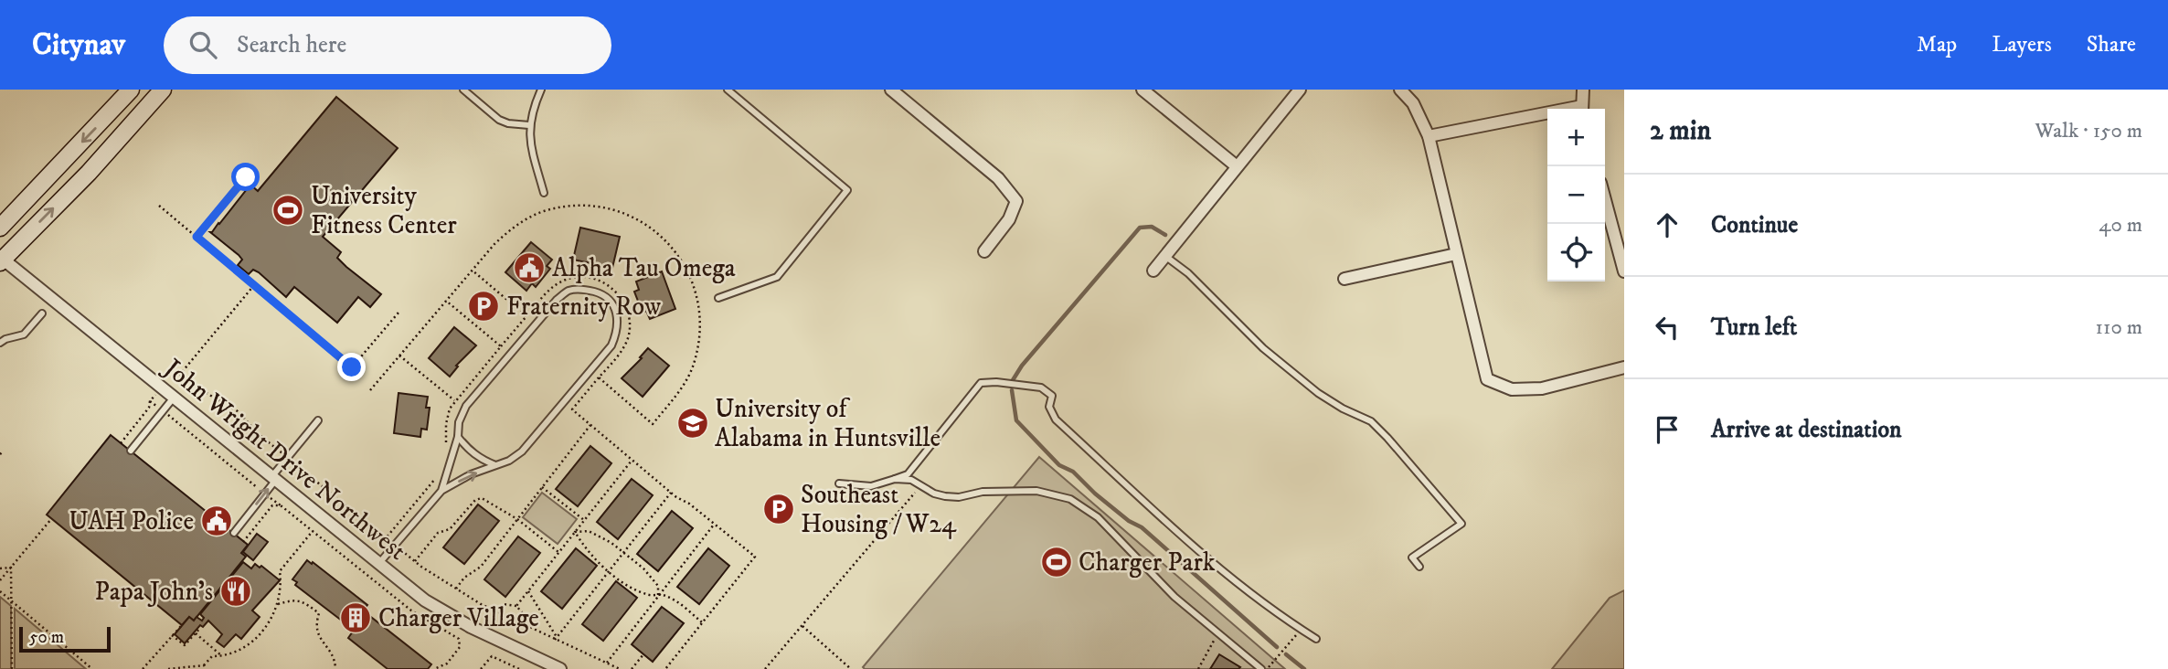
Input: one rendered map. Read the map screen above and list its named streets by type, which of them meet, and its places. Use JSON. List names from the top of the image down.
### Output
{
  "streets": {
    "street": ["John Wright Drive Northwest"]
  },
  "places": {
    "sports": ["University Fitness Center", "Charger Park"],
    "public building": ["Alpha Tau Omega", "UAH Police"],
    "parking": ["Fraternity Row", "Southeast Housing / W24"],
    "school or university": ["University of Alabama in Huntsville"],
    "restaurant": ["Papa John's"],
    "building": ["Charger Village"]
  },
  "scale_bar": "50 m",
  "page": {
    "header": "Citynav",
    "search": "Search here",
    "nav": ["Map", "Layers", "Share"],
    "heading": ["2 min", "Walk · 150 m"],
    "map_buttons": ["+", "−"],
    "list": [
      ["Continue", "40 m"],
      ["Turn left", "110 m"],
      "Arrive at destination"
    ],
    "scale": "50 m"
  }
}
